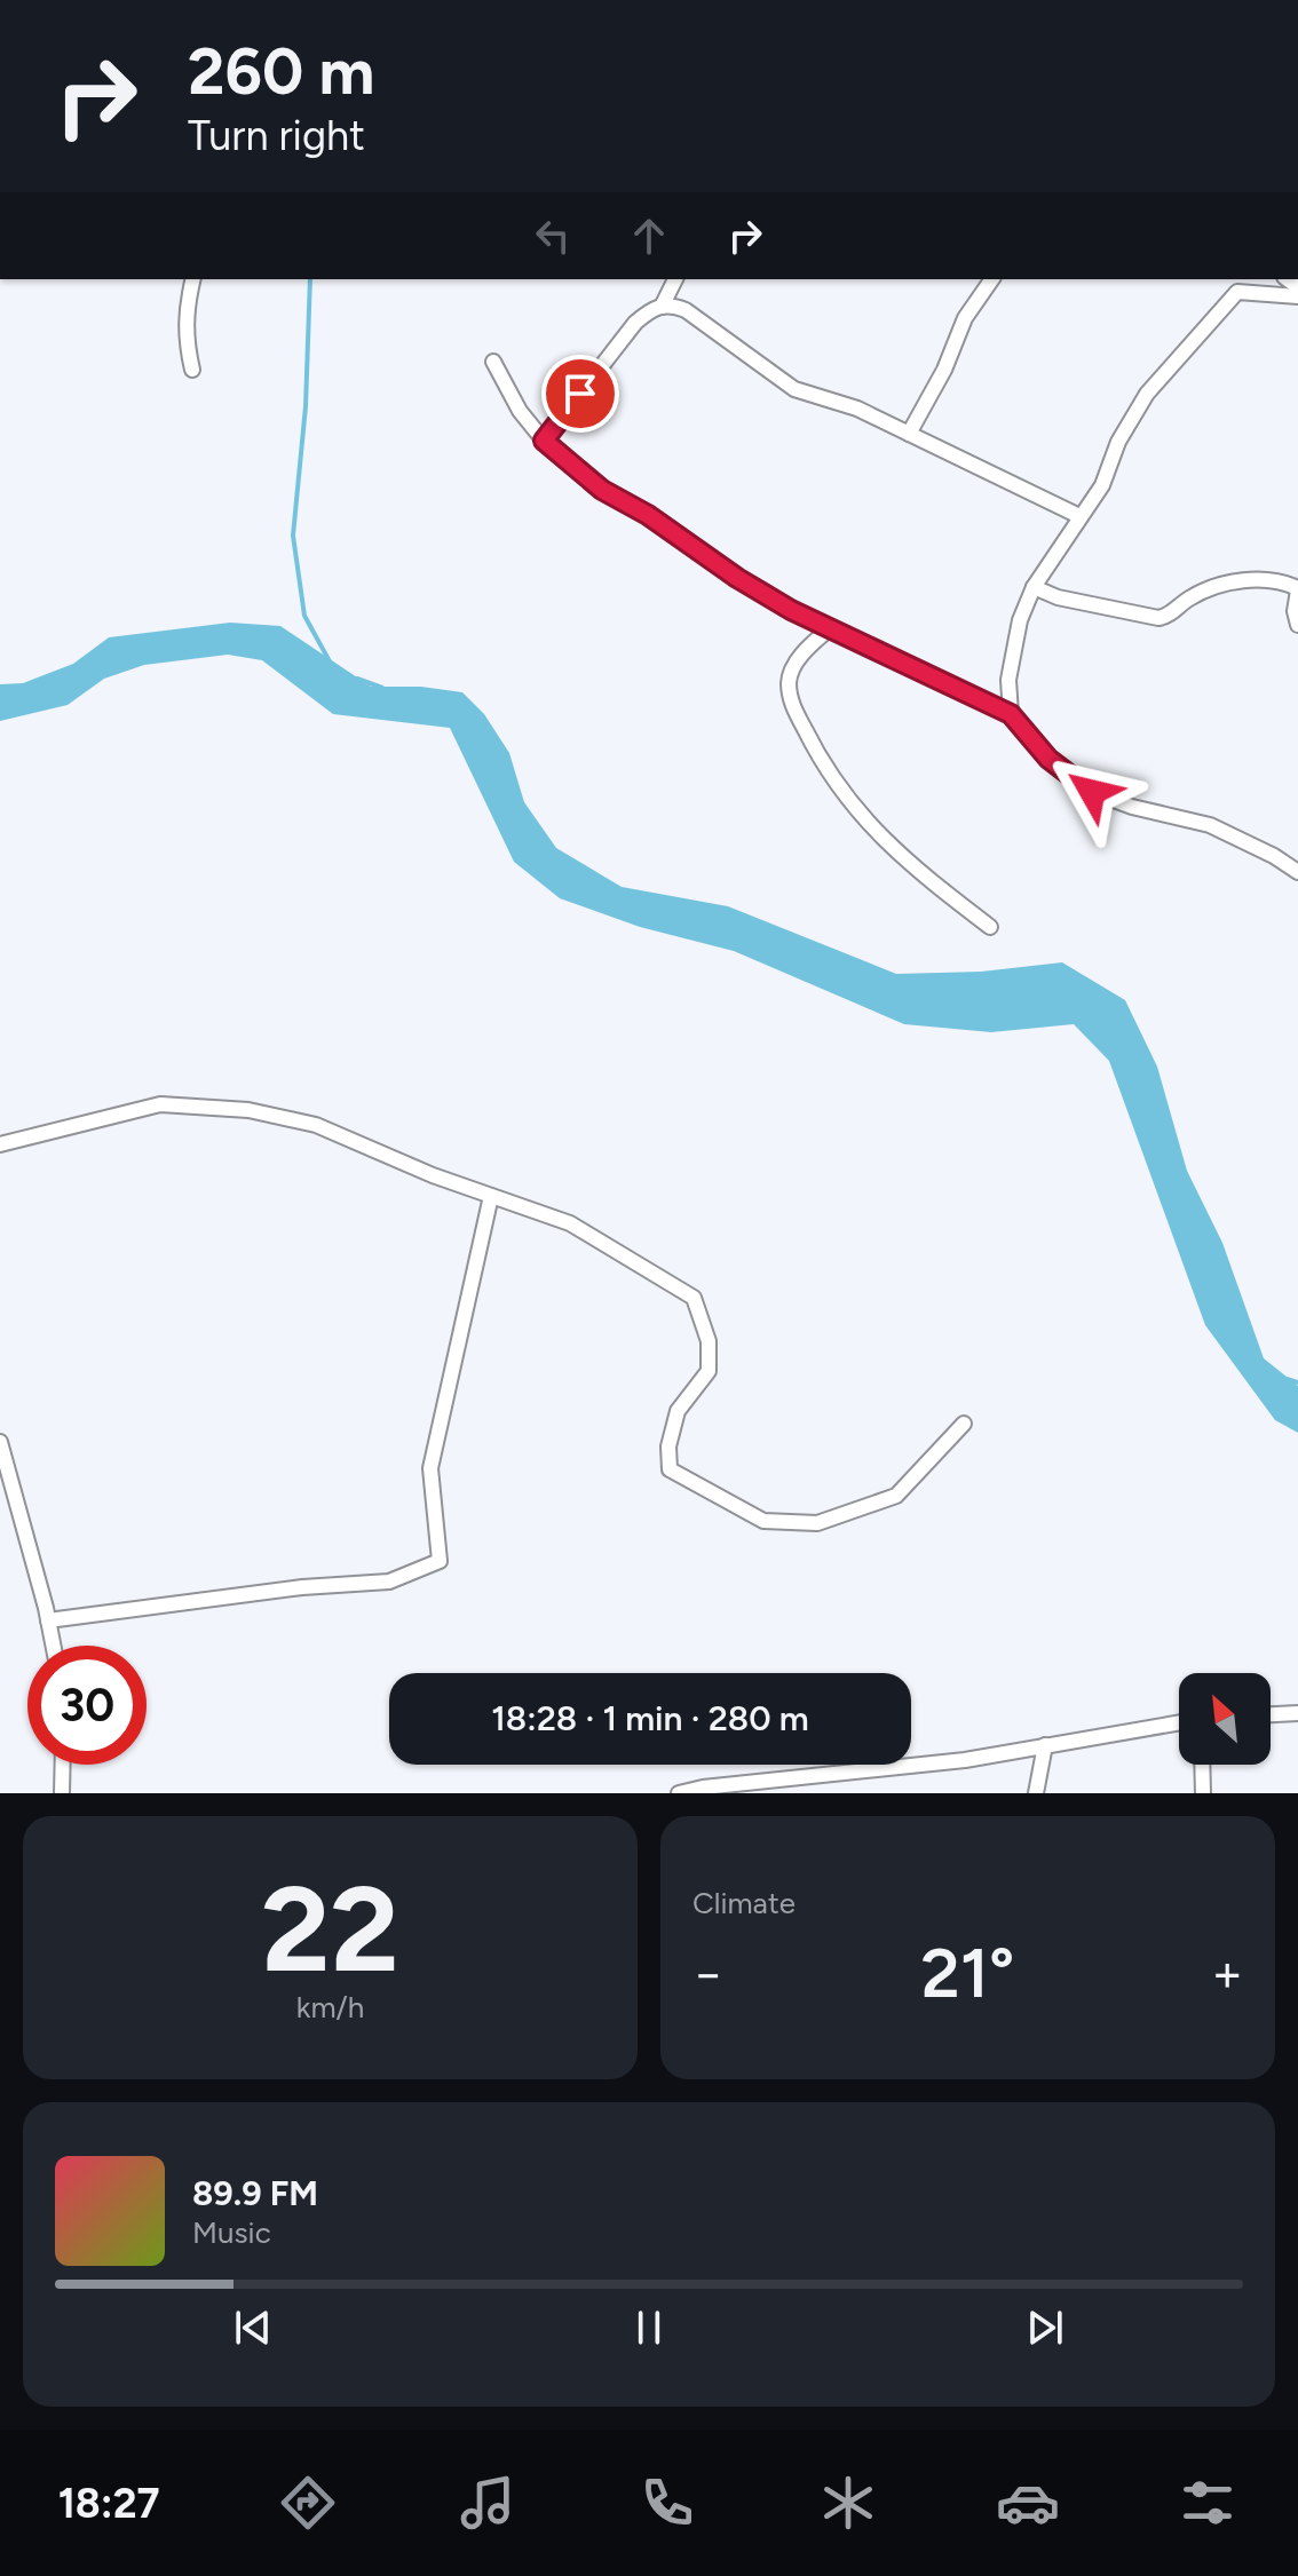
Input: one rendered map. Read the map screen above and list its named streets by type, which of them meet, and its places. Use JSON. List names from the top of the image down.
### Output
{
  "north": "top left",
  "page": {
    "turn": ["260 m", "Turn right"],
    "limit": "30",
    "trip": "18:28 · 1 min · 280 m",
    "tile": [
      ["22", "km/h"],
      "Climate"
    ],
    "heat": ["−", "21°", "+"],
    "song": ["89.9 FM", "Music"],
    "tabs": "18:27"
  }
}
